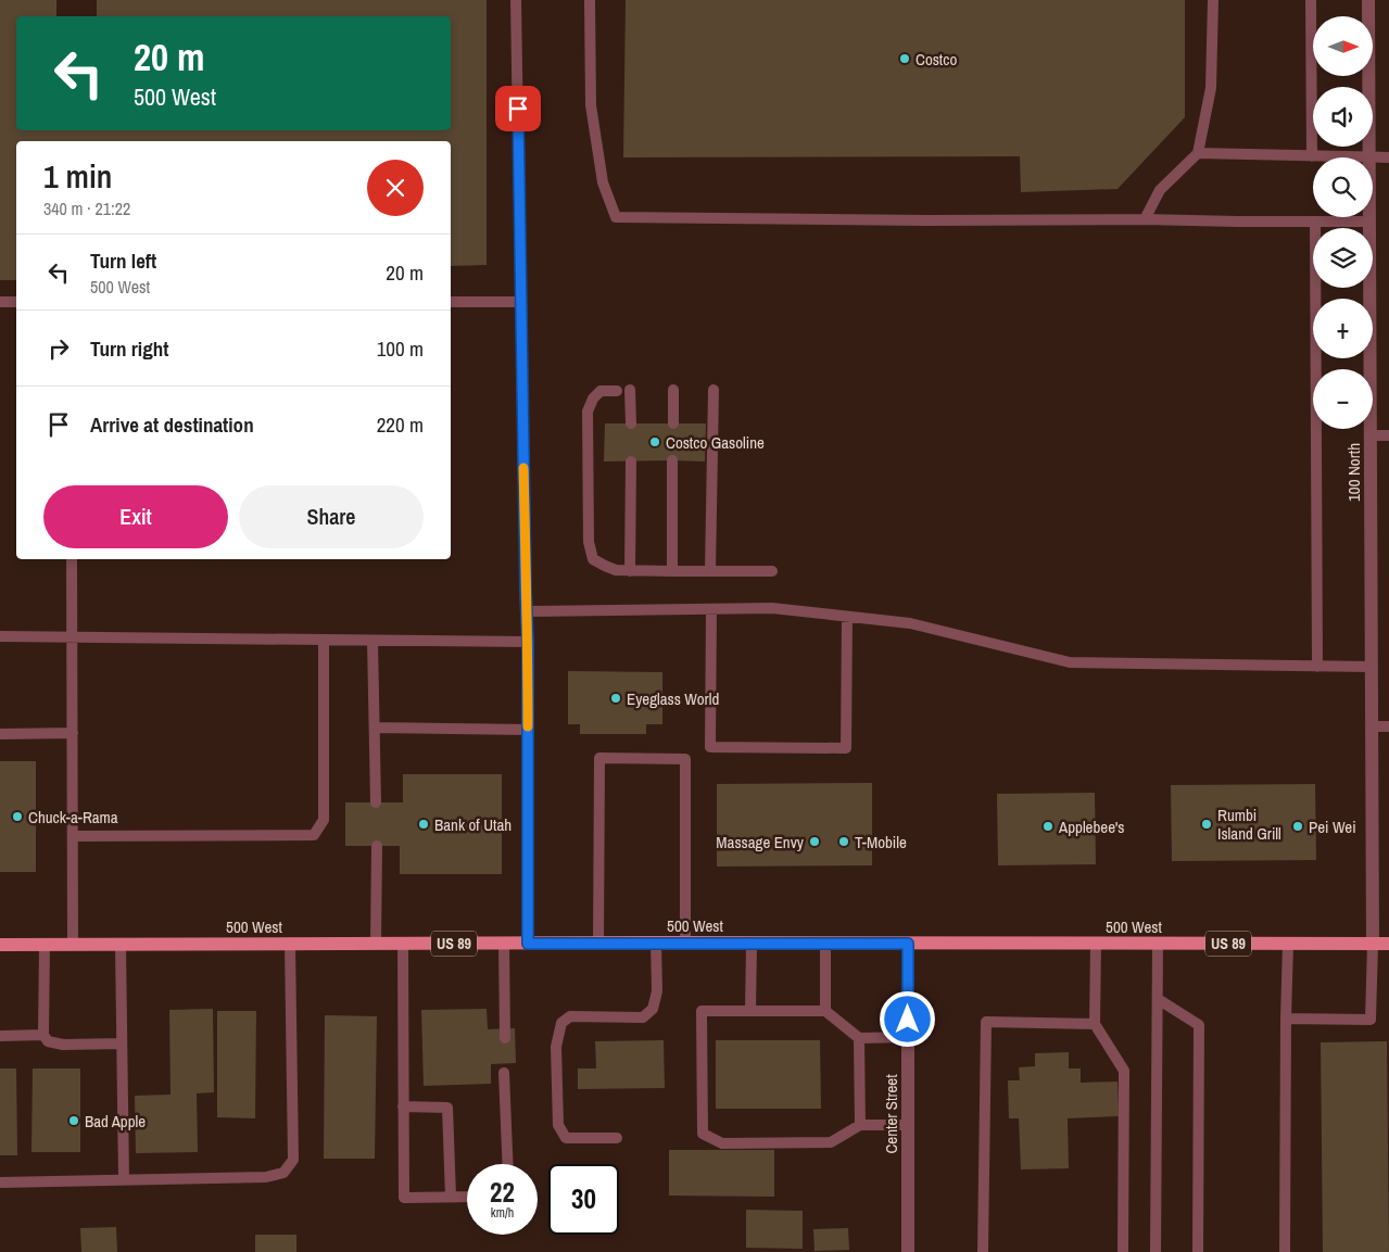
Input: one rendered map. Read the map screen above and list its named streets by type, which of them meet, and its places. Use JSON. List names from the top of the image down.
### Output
{
  "streets": {
    "main road": ["500 West", "US 89"],
    "street": ["100 North", "Center Street"]
  },
  "crossings": [
    ["100 North", "500 West"],
    ["500 West", "Center Street"]
  ],
  "places": [
    "Costco",
    "Costco Gasoline",
    "Eyeglass World",
    "Chuck-a-Rama",
    "Bank of Utah",
    "Rumbi Island Grill",
    "Applebee's",
    "Pei Wei",
    "Massage Envy",
    "T-Mobile",
    "Bad Apple"
  ],
  "north": "right",
  "page": {
    "map_buttons": ["+", "−"],
    "turn": ["20 m", "500 West"],
    "heading": ["1 min", "340 m · 21:22"],
    "list": [
      {
        "name": "Turn left",
        "note": "500 West",
        "value": "20 m"
      },
      {
        "name": "Turn right",
        "value": "100 m"
      },
      {
        "name": "Arrive at destination",
        "value": "220 m"
      }
    ],
    "buttons": ["Exit", "Share"],
    "speed": "22 km/h",
    "limit": "30"
  }
}
